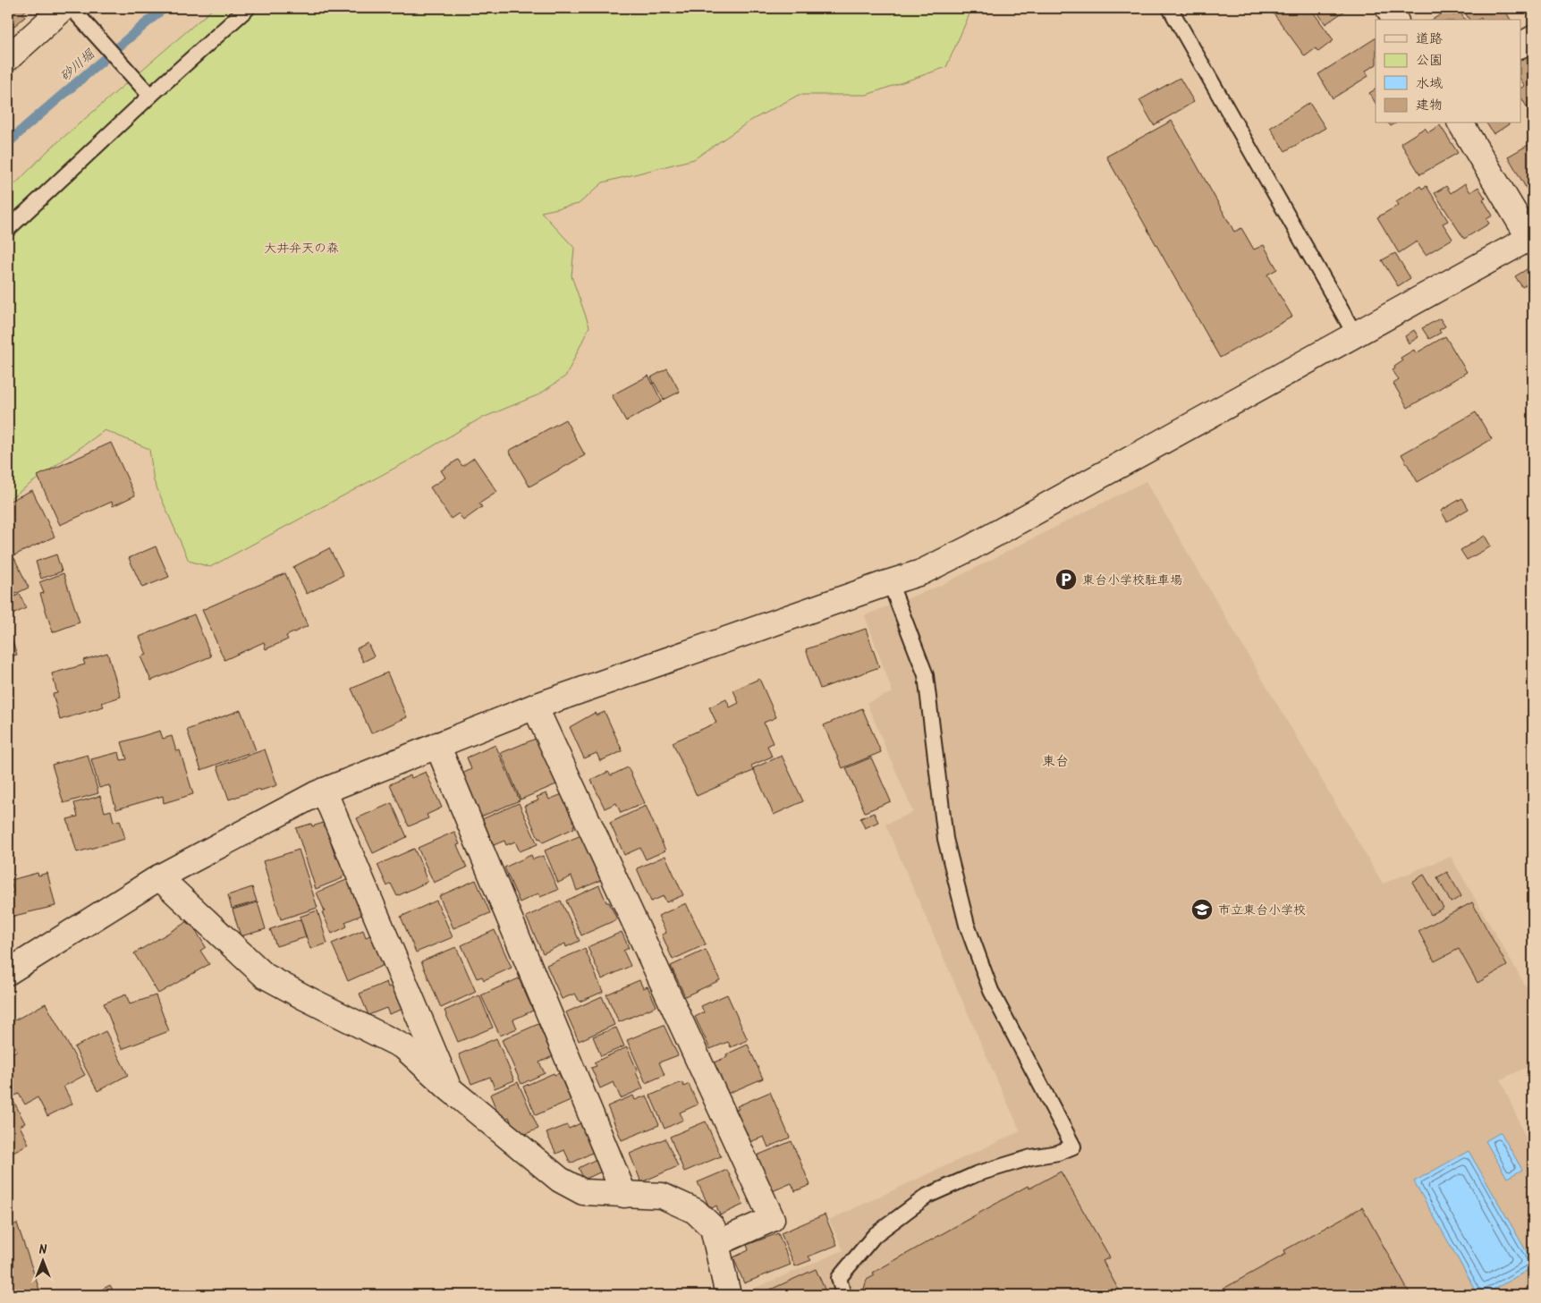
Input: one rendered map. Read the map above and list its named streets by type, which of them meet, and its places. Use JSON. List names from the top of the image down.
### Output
{
  "districts": ["東台"],
  "water": ["砂川堀"],
  "parks": ["大井弁天の森"],
  "places": {
    "parking": ["東台小学校駐車場"],
    "school or university": ["市立東台小学校"]
  },
  "legend": [
    "道路",
    "公園",
    "水域",
    "建物"
  ],
  "north": "top"
}
